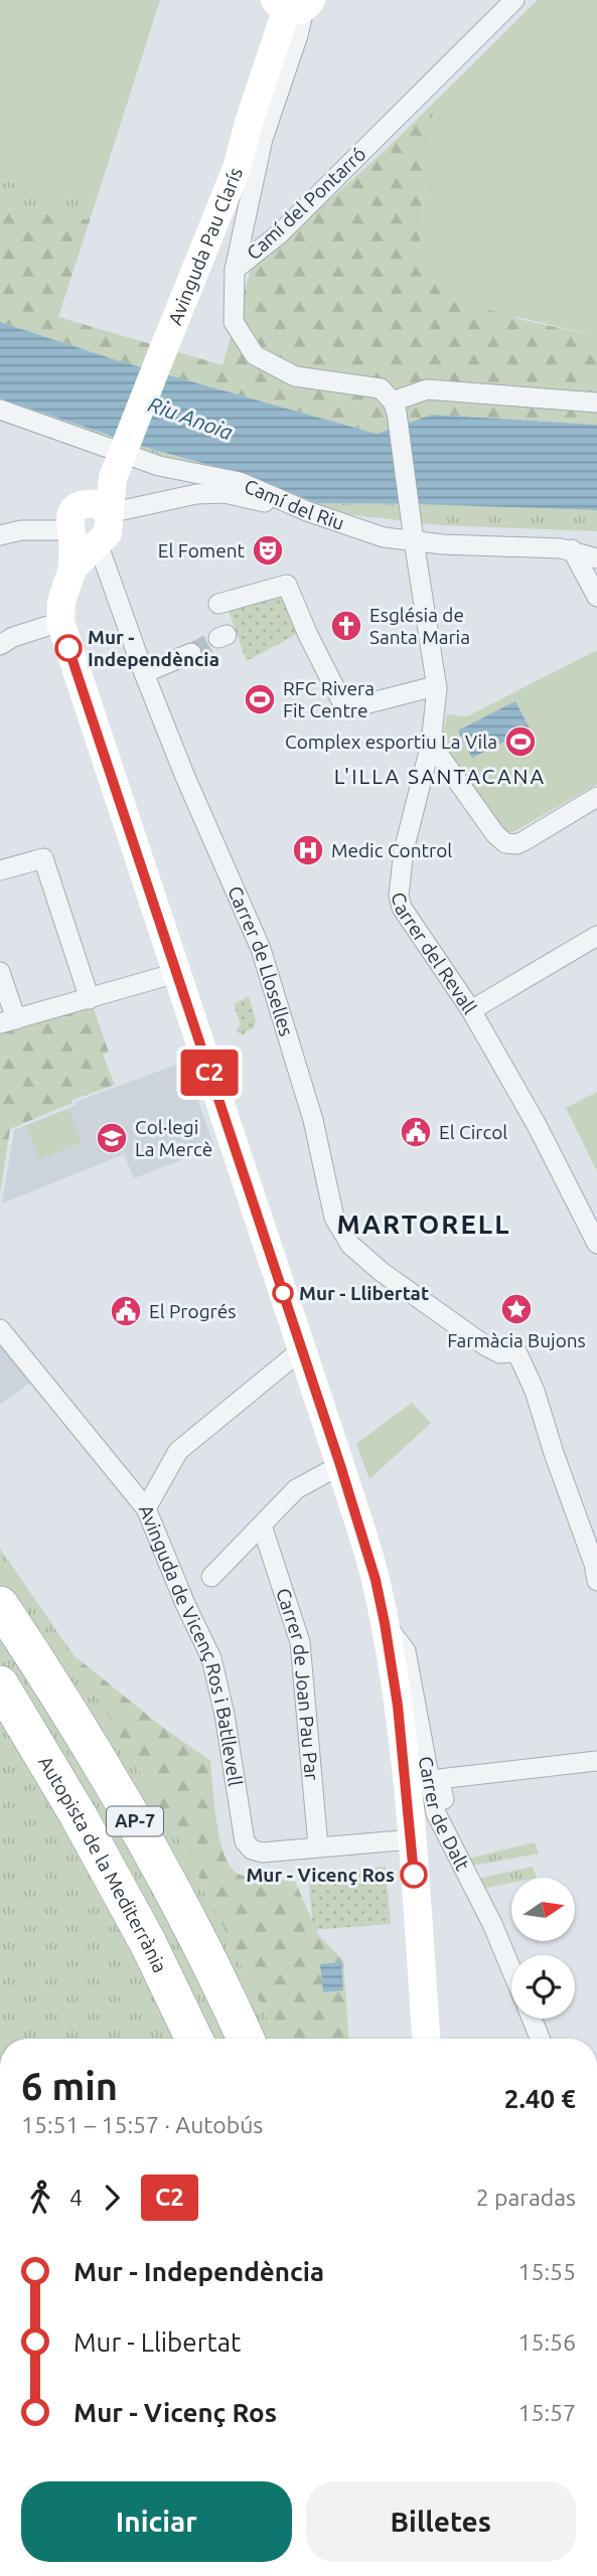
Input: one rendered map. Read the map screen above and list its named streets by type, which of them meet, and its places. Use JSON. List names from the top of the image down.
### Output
{
  "streets": {
    "highway": ["AP-7", "Autopista de la Mediterrània"],
    "main road": ["Avinguda Pau Clarís"],
    "street": [
      "Camí del Pontarró",
      "Camí del Riu",
      "Carrer del Revall",
      "Carrer de Lloselles",
      "Avinguda de Vicenç Ros i Batllevell",
      "Carrer de Joan Pau Par",
      "Carrer de Dalt"
    ]
  },
  "crossings": [
    ["Camí del Pontarró", "Carrer del Revall"],
    ["Avinguda Pau Clarís", "Carrer de Lloselles"],
    ["Camí del Riu", "Carrer del Revall"],
    ["Avinguda de Vicenç Ros i Batllevell", "Carrer de Joan Pau Par"]
  ],
  "districts": ["L'ILLA SANTACANA", "MARTORELL"],
  "water": ["Riu Anoia"],
  "places": {
    "theatre": ["El Foment"],
    "church": ["Església de Santa Maria"],
    "other": ["Mur - Independència", "Mur - Llibertat", "Mur - Vicenç Ros"],
    "sports": ["RFC Rivera Fit Centre", "Complex esportiu La Vila"],
    "hospital": ["Medic Control"],
    "public building": ["El Circol", "El Progrés"],
    "school or university": ["Col·legi La Mercè"],
    "place": ["Farmàcia Bujons"]
  },
  "lines": ["bus line C2"],
  "north": "right",
  "page": {
    "on_map": "C2",
    "heading": ["6 min", "15:51 – 15:57 · Autobús", "2.40 €"],
    "legs": ["4", "C2", "2 paradas"],
    "list": [
      {
        "name": "Mur - Independència",
        "value": "15:55"
      },
      {
        "name": "Mur - Llibertat",
        "value": "15:56"
      },
      {
        "name": "Mur - Vicenç Ros",
        "value": "15:57"
      }
    ],
    "buttons": ["Iniciar", "Billetes"]
  }
}
